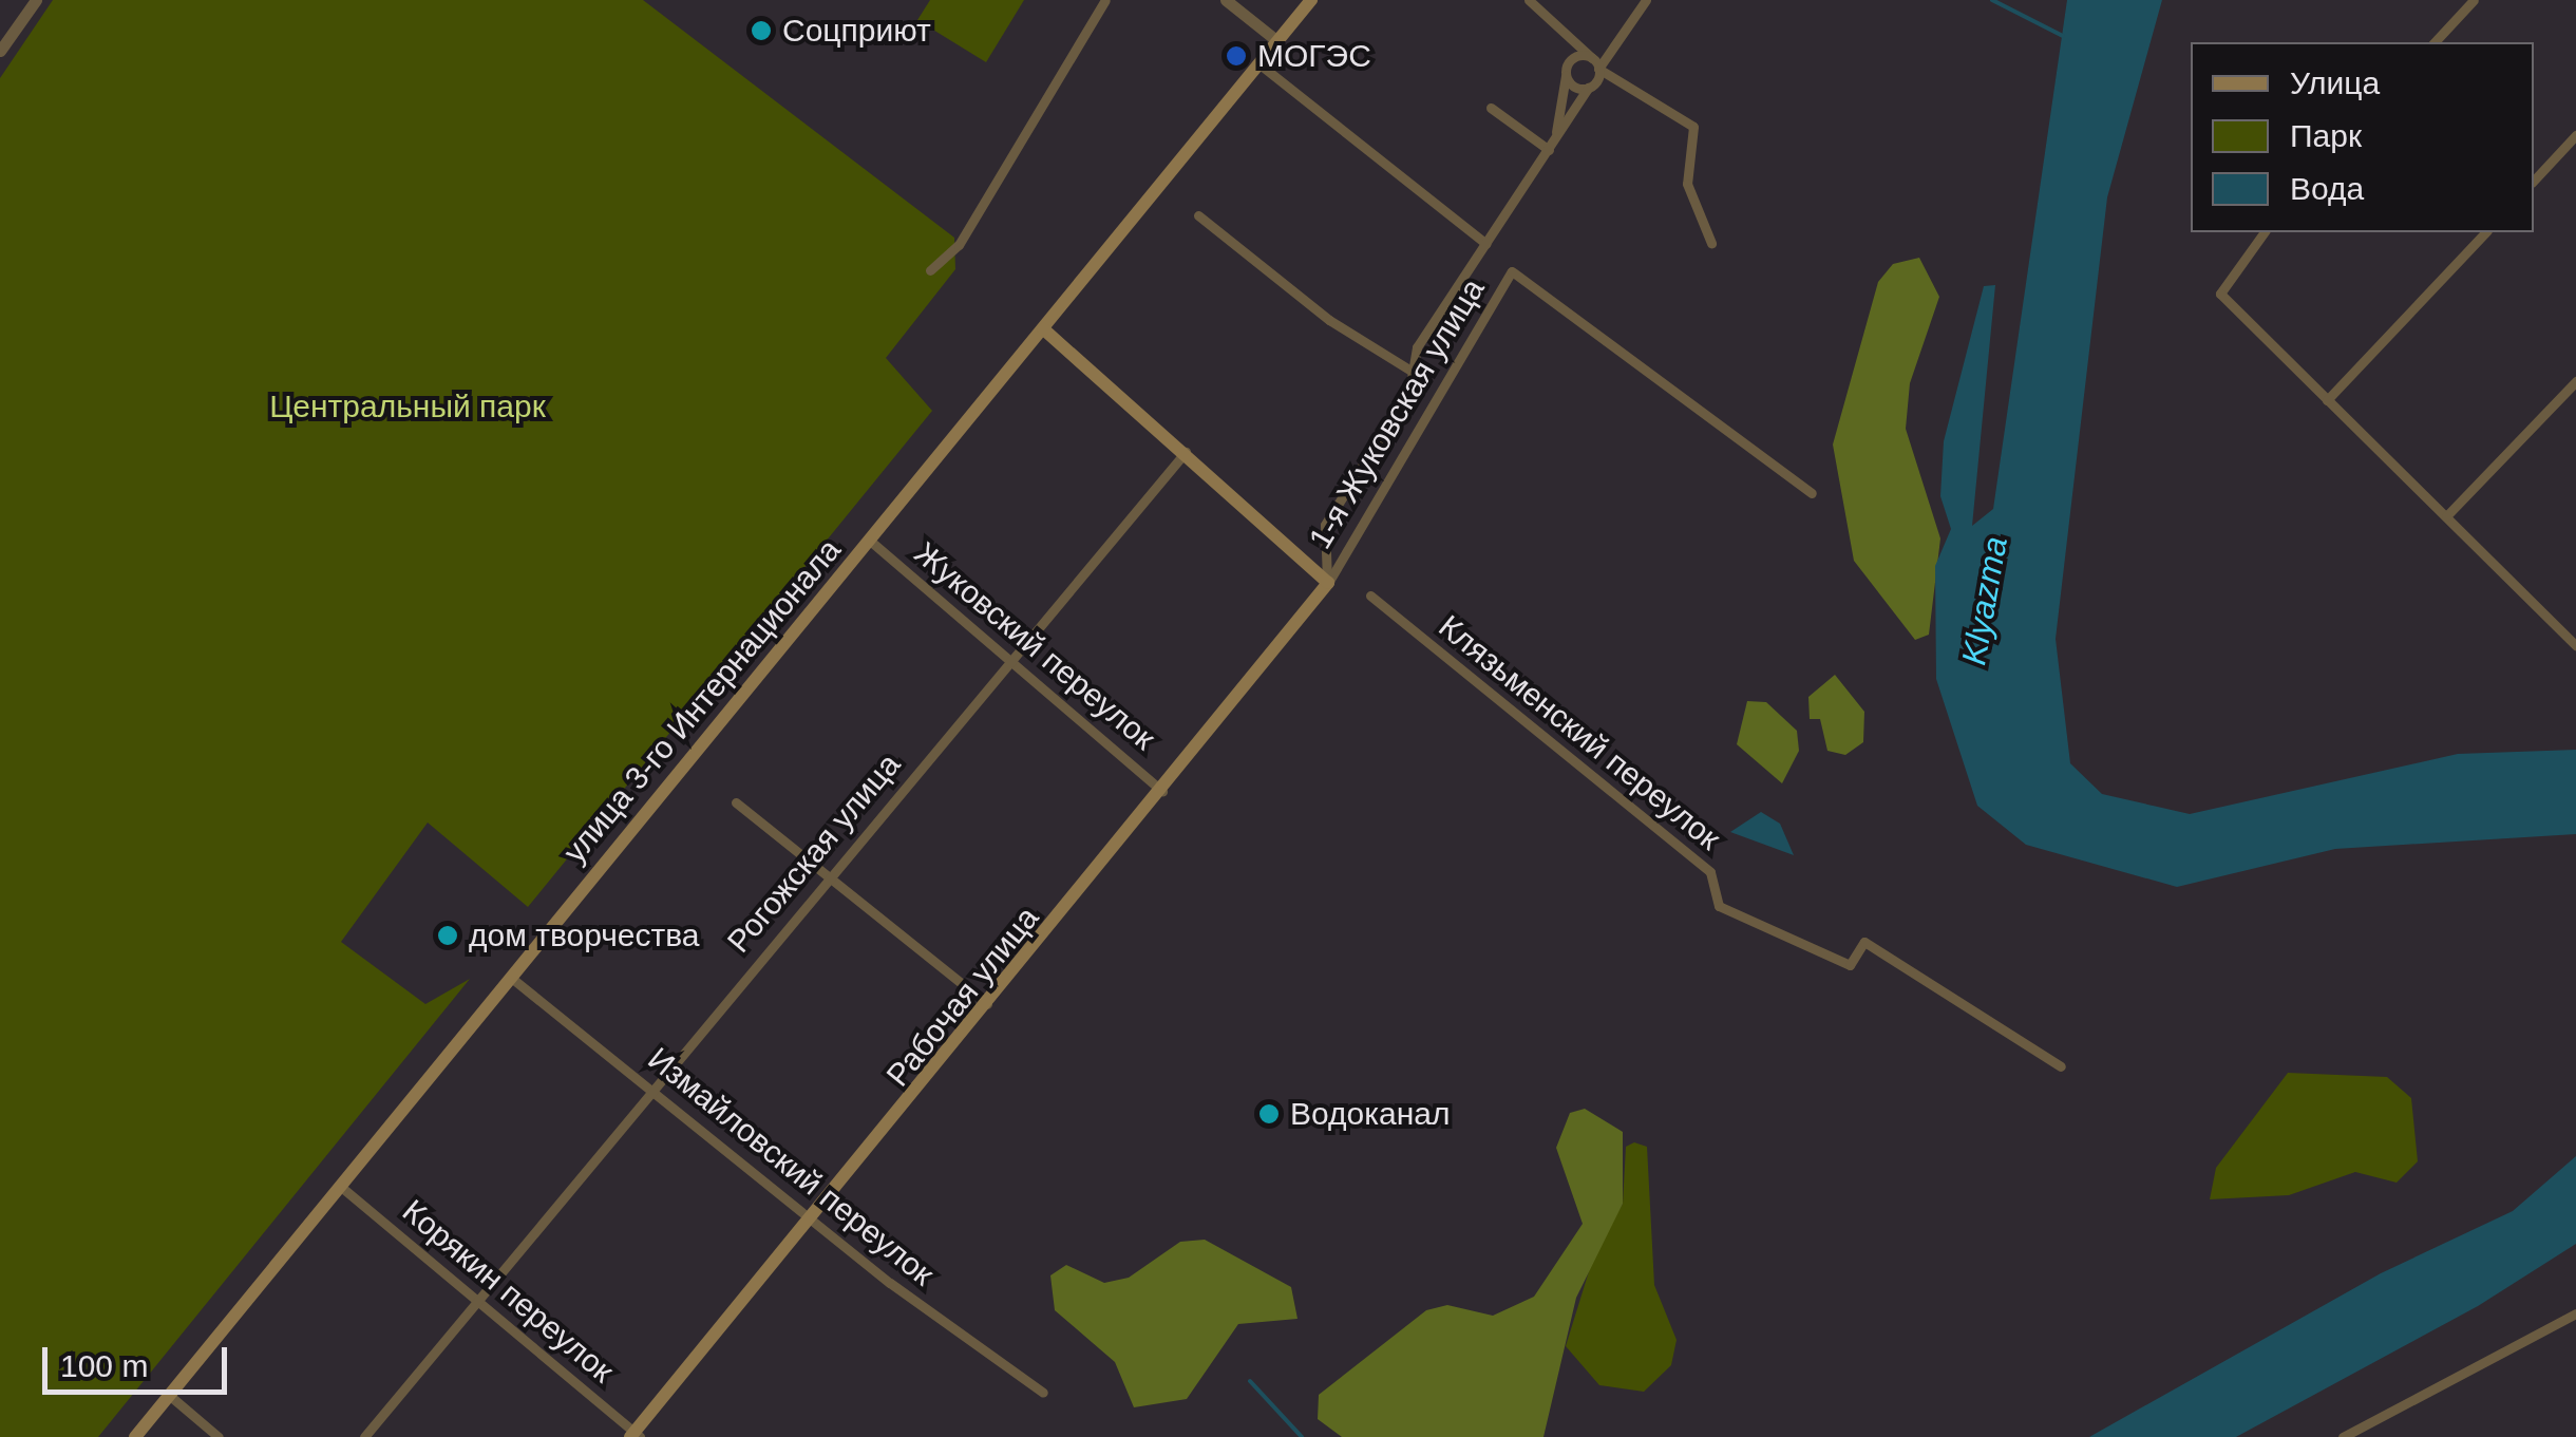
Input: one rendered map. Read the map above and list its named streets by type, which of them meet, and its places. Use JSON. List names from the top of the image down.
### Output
{
  "streets": {
    "main road": ["улица 3-го Интернационала", "Рабочая улица"],
    "street": [
      "1-я Жуковская улица",
      "Жуковский переулок",
      "Клязьменский переулок",
      "Рогожская улица",
      "Измайловский переулок",
      "Корякин переулок"
    ]
  },
  "crossings": [
    ["1-я Жуковская улица", "Рабочая улица"],
    ["Жуковский переулок", "улица 3-го Интернационала"],
    ["Жуковский переулок", "Рогожская улица"],
    ["Жуковский переулок", "Рабочая улица"],
    ["улица 3-го Интернационала", "Измайловский переулок"],
    ["улица 3-го Интернационала", "Корякин переулок"],
    ["Рогожская улица", "Измайловский переулок"],
    ["Рогожская улица", "Корякин переулок"],
    ["Рабочая улица", "Измайловский переулок"],
    ["Рабочая улица", "Корякин переулок"]
  ],
  "water": ["Klyazma"],
  "parks": ["Центральный парк"],
  "places": [
    "Соцприют",
    "МОГЭС",
    "дом творчества",
    "Водоканал"
  ],
  "legend": ["Улица", "Парк", "Вода"],
  "scale_bar": "100 m"
}
